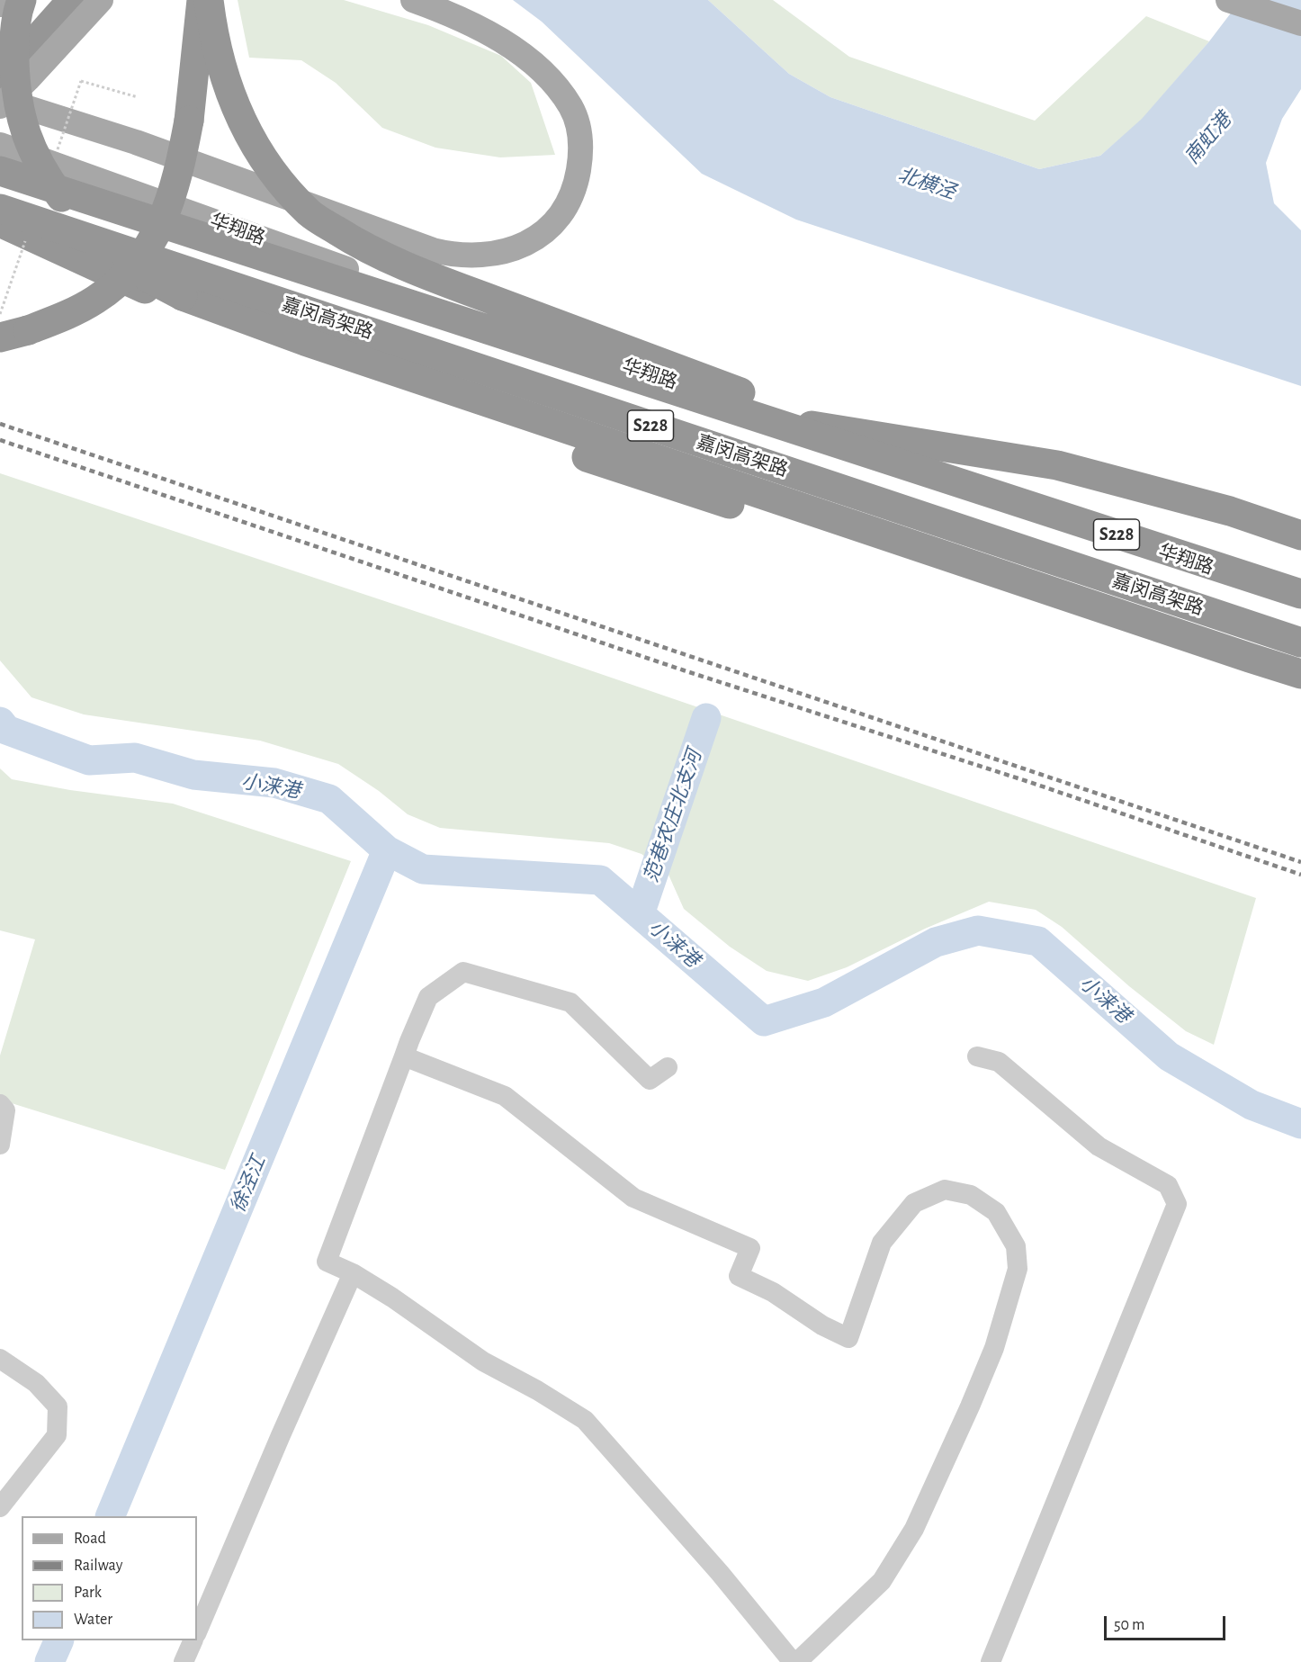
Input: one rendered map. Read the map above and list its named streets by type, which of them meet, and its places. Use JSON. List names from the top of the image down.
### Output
{
  "streets": {
    "highway": ["嘉闵高架路", "S228"],
    "main road": ["华翔路"]
  },
  "water": [
    "南虹港",
    "北横泾",
    "小涞港",
    "范巷农庄北支河",
    "徐泾江"
  ],
  "legend": [
    "Road",
    "Railway",
    "Park",
    "Water"
  ],
  "scale_bar": "50 m"
}
